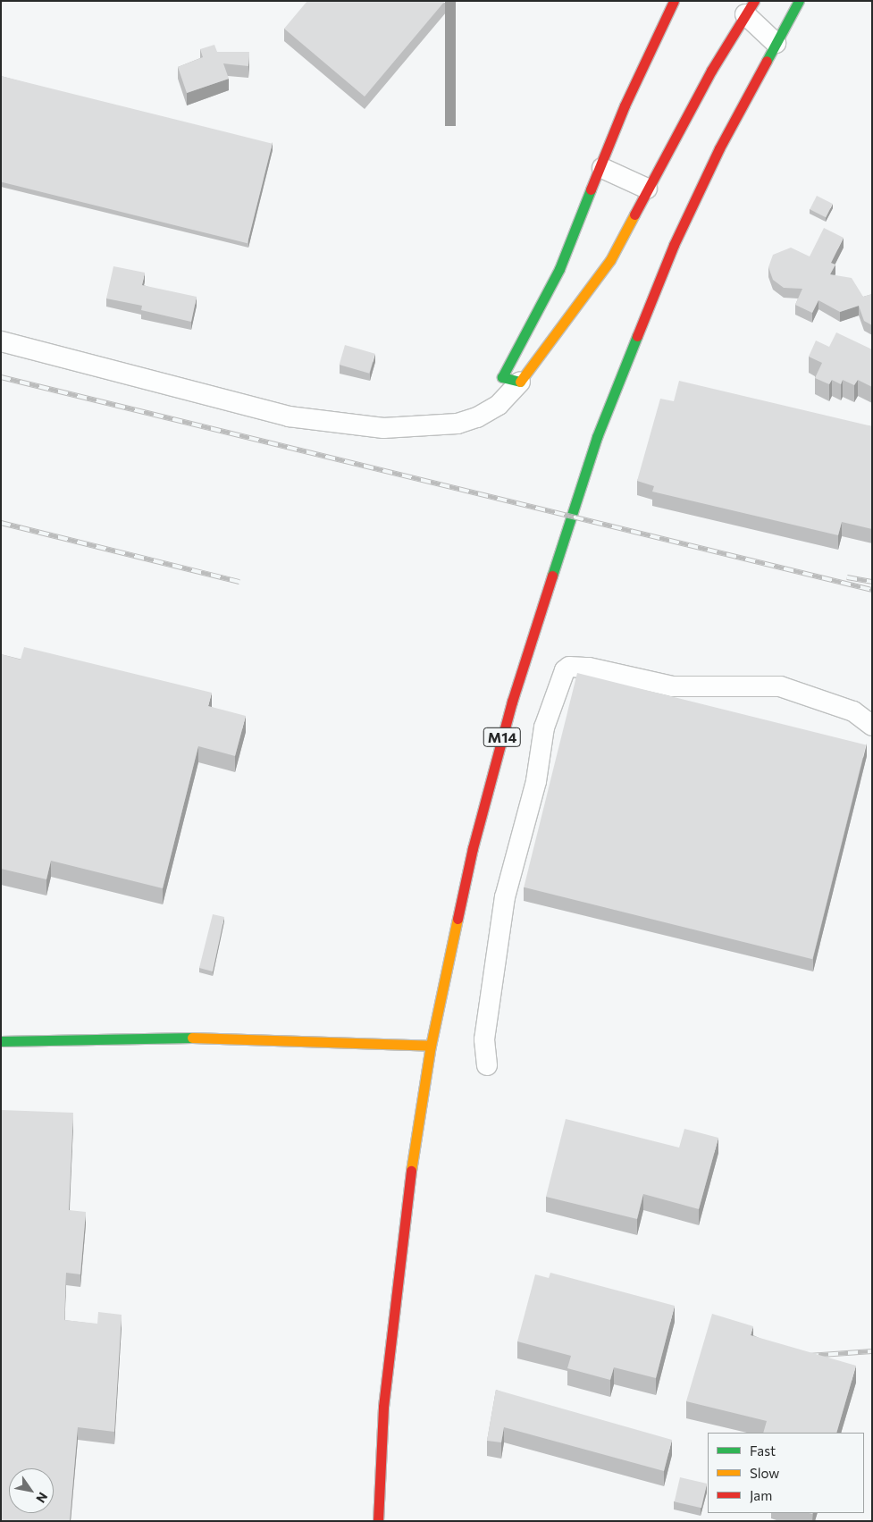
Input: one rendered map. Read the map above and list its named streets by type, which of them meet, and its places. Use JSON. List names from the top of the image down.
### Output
{
  "streets": {
    "main road": ["M14"]
  },
  "legend": ["Fast", "Slow", "Jam"],
  "north": "bottom right"
}
